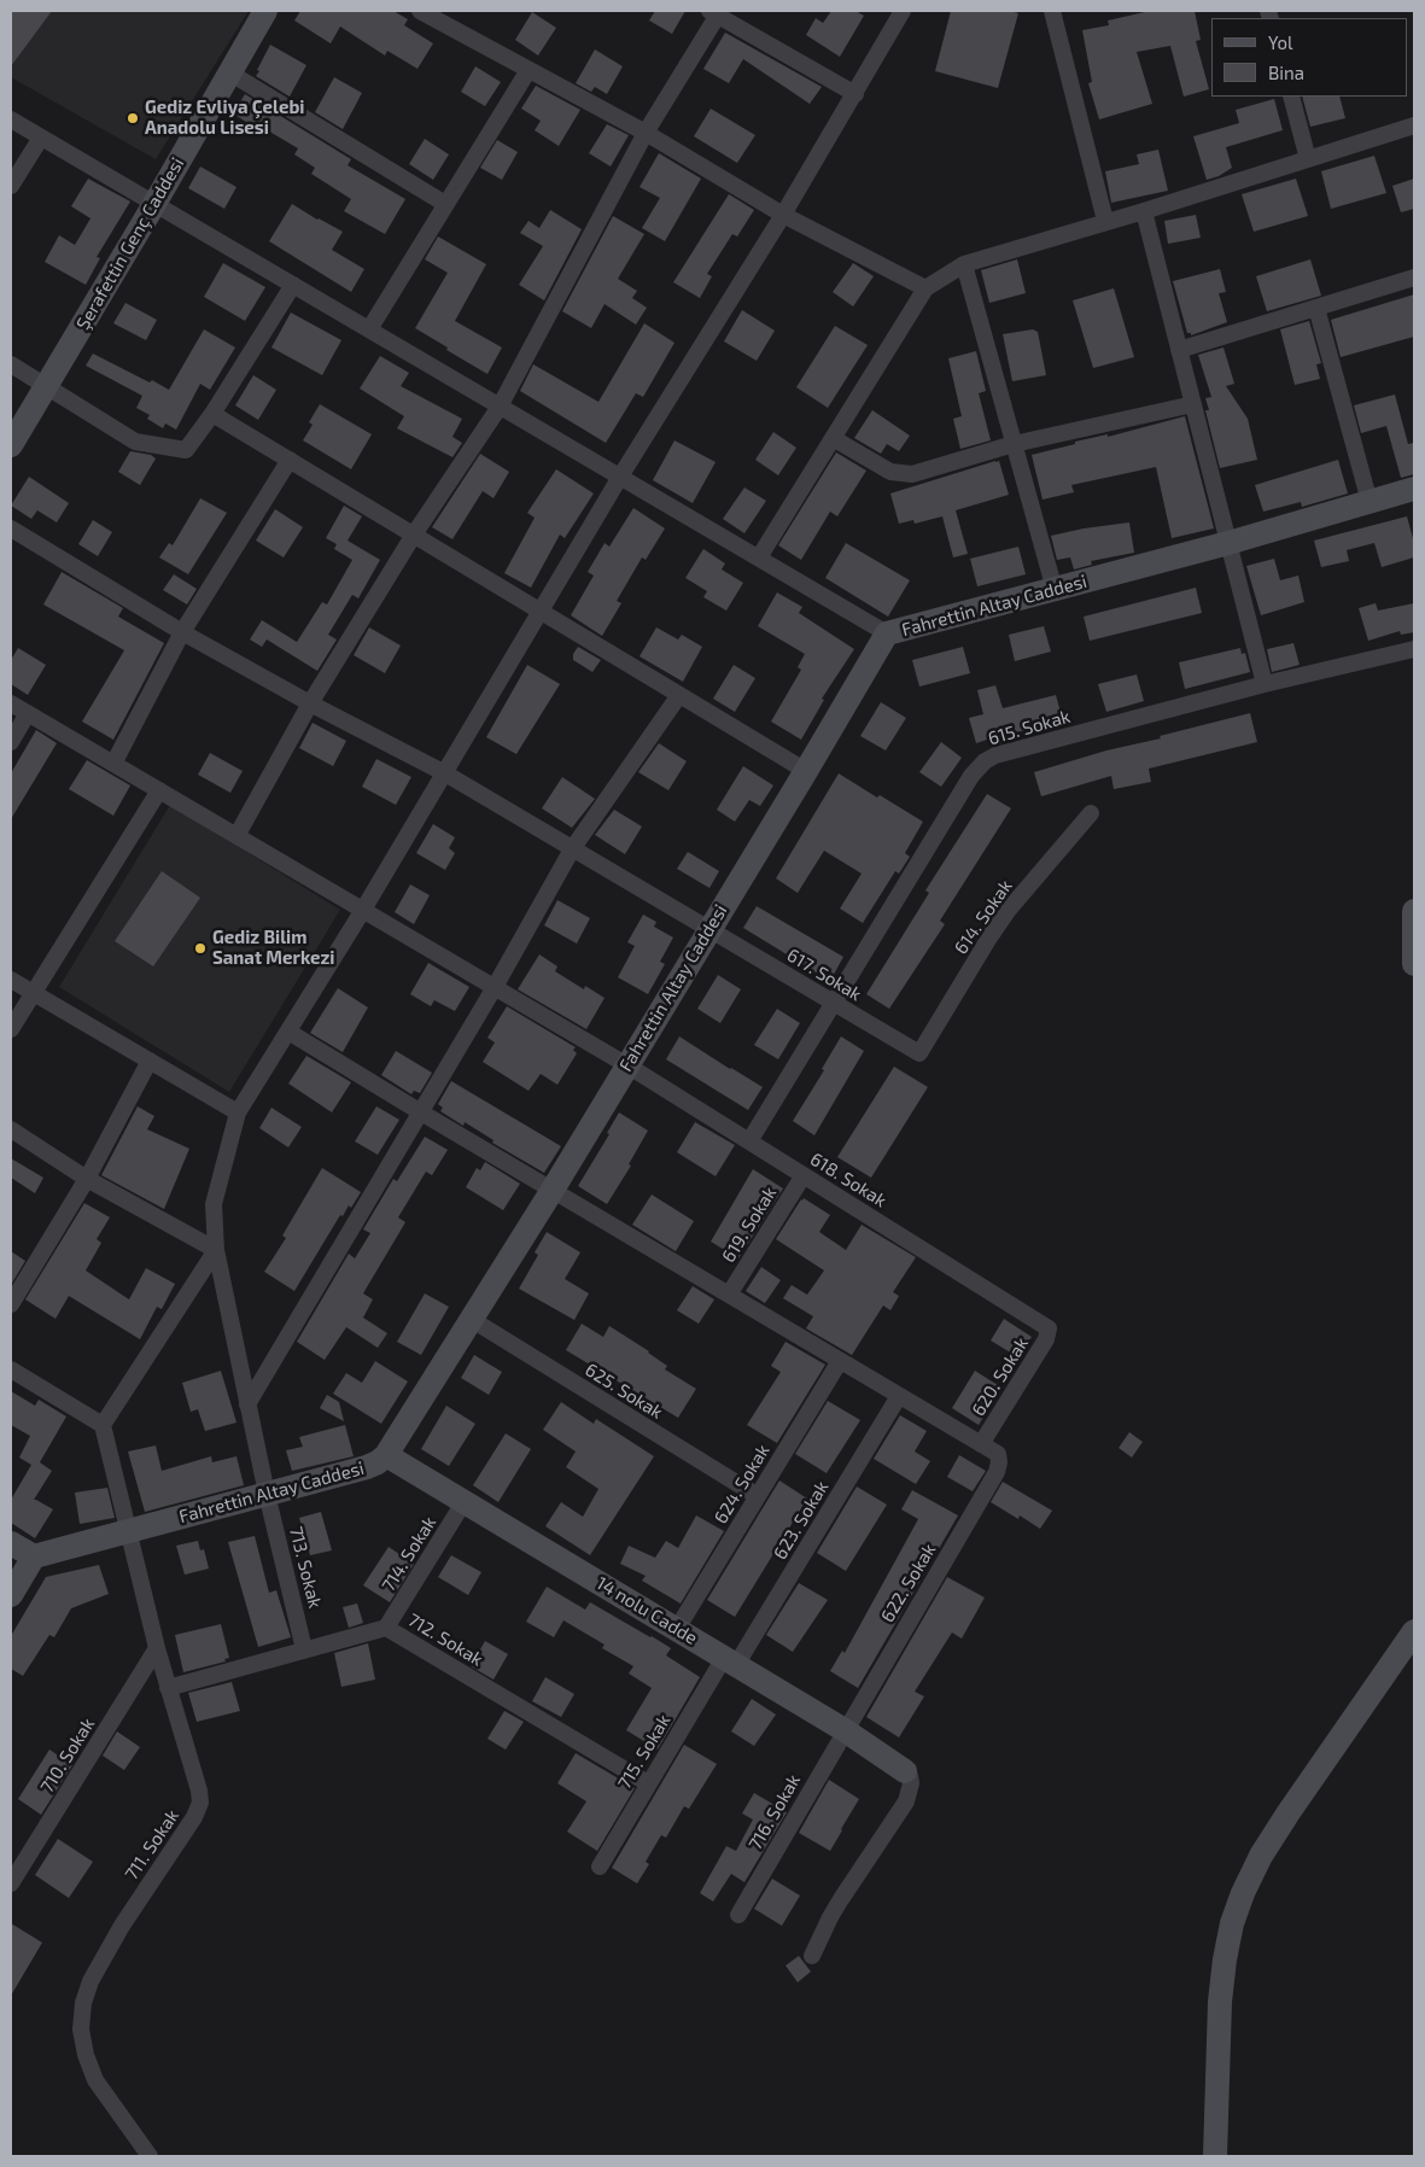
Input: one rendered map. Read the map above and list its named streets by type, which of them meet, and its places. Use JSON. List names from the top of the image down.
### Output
{
  "streets": {
    "street": [
      "Şerafettin Genç Caddesi",
      "Fahrettin Altay Caddesi",
      "615. Sokak",
      "614. Sokak",
      "617. Sokak",
      "618. Sokak",
      "619. Sokak",
      "620. Sokak",
      "625. Sokak",
      "624. Sokak",
      "623. Sokak",
      "714. Sokak",
      "713. Sokak",
      "622. Sokak",
      "14 nolu Cadde",
      "712. Sokak",
      "715. Sokak",
      "710. Sokak",
      "716. Sokak",
      "711. Sokak"
    ]
  },
  "crossings": [
    ["Fahrettin Altay Caddesi", "617. Sokak"],
    ["Fahrettin Altay Caddesi", "618. Sokak"],
    ["Fahrettin Altay Caddesi", "625. Sokak"],
    ["Fahrettin Altay Caddesi", "713. Sokak"],
    ["Fahrettin Altay Caddesi", "14 nolu Cadde"],
    ["Fahrettin Altay Caddesi", "711. Sokak"],
    ["615. Sokak", "617. Sokak"],
    ["615. Sokak", "618. Sokak"],
    ["614. Sokak", "617. Sokak"],
    ["617. Sokak", "713. Sokak"],
    ["618. Sokak", "619. Sokak"],
    ["618. Sokak", "620. Sokak"],
    ["618. Sokak", "713. Sokak"],
    ["620. Sokak", "622. Sokak"],
    ["625. Sokak", "624. Sokak"],
    ["624. Sokak", "14 nolu Cadde"],
    ["623. Sokak", "14 nolu Cadde"],
    ["623. Sokak", "715. Sokak"],
    ["714. Sokak", "14 nolu Cadde"],
    ["714. Sokak", "712. Sokak"],
    ["713. Sokak", "712. Sokak"],
    ["622. Sokak", "14 nolu Cadde"],
    ["622. Sokak", "716. Sokak"],
    ["14 nolu Cadde", "715. Sokak"],
    ["14 nolu Cadde", "716. Sokak"],
    ["712. Sokak", "715. Sokak"],
    ["712. Sokak", "711. Sokak"],
    ["710. Sokak", "711. Sokak"]
  ],
  "places": ["Gediz Evliya Çelebi Anadolu Lisesi", "Gediz Bilim Sanat Merkezi"],
  "legend": ["Yol", "Bina"]
}
